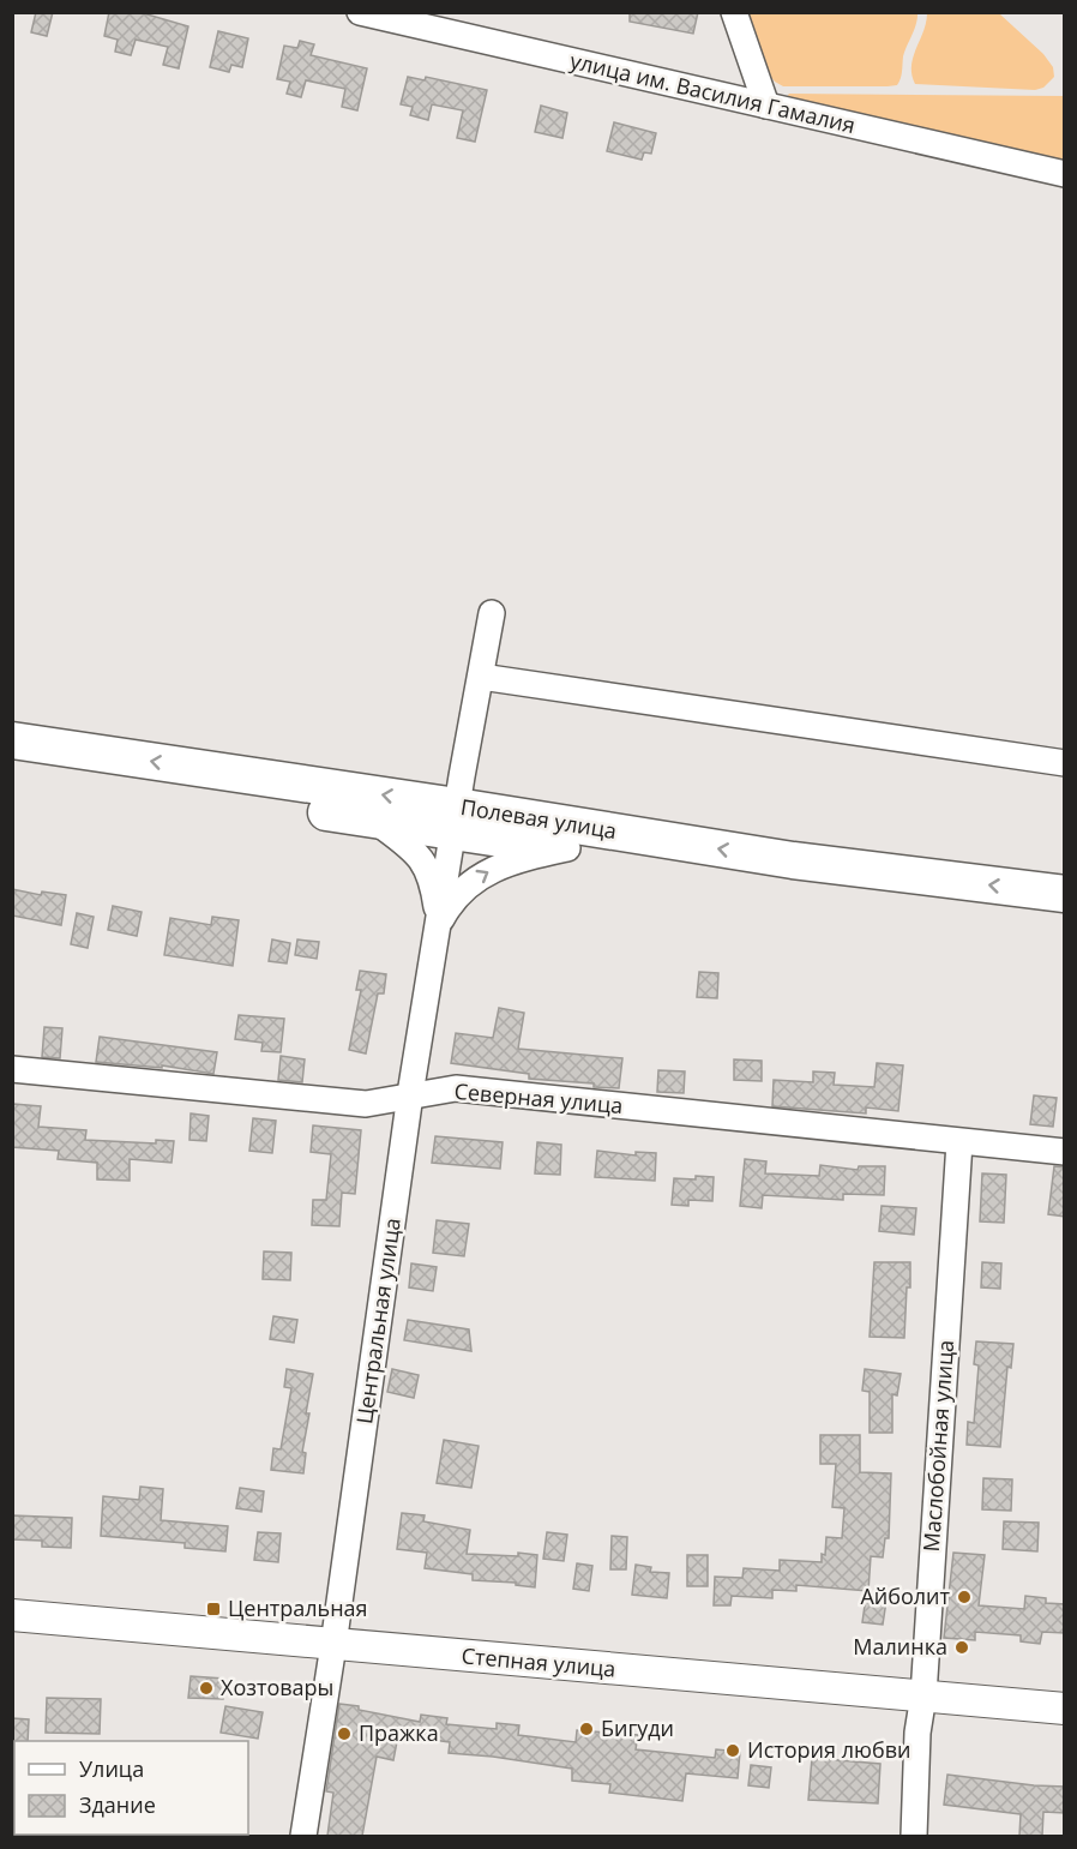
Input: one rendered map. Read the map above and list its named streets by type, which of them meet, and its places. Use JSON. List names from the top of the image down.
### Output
{
  "streets": {
    "highway": ["Полевая улица"],
    "main road": ["Степная улица"],
    "street": [
      "улица им. Василия Гамалия",
      "Северная улица",
      "Центральная улица",
      "Маслобойная улица"
    ]
  },
  "crossings": [
    ["Полевая улица", "Центральная улица"],
    ["Северная улица", "Центральная улица"],
    ["Северная улица", "Маслобойная улица"],
    ["Центральная улица", "Степная улица"],
    ["Маслобойная улица", "Степная улица"]
  ],
  "places": {
    "other": [
      "Айболит",
      "Малинка",
      "Хозтовары",
      "Бигуди",
      "Пражка",
      "История любви"
    ],
    "transit": ["Центральная"]
  },
  "legend": ["Улица", "Здание"]
}
